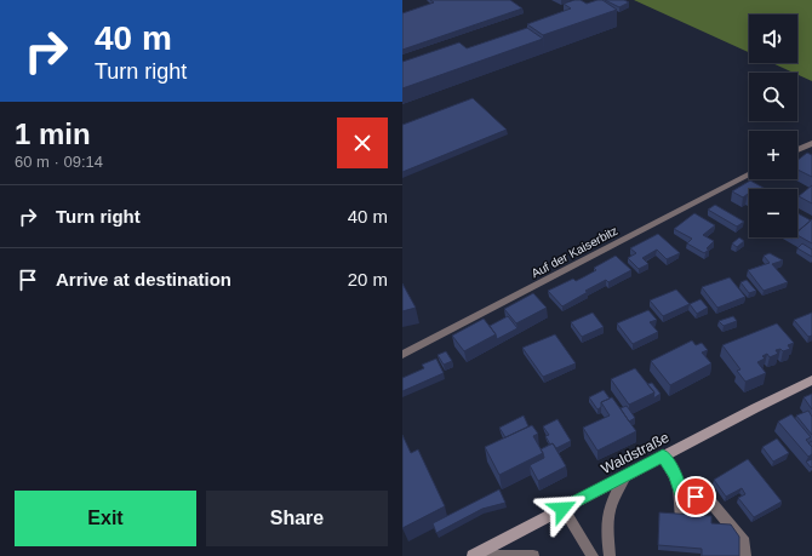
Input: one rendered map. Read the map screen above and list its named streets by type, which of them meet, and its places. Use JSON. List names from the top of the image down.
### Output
{
  "streets": {
    "main road": ["Waldstraße"],
    "street": ["Auf der Kaiserbitz"]
  },
  "page": {
    "turn": ["40 m", "Turn right"],
    "map_buttons": ["+", "−"],
    "heading": ["1 min", "60 m · 09:14"],
    "list": [
      {
        "name": "Turn right",
        "value": "40 m"
      },
      {
        "name": "Arrive at destination",
        "value": "20 m"
      }
    ],
    "buttons": ["Exit", "Share"]
  }
}
